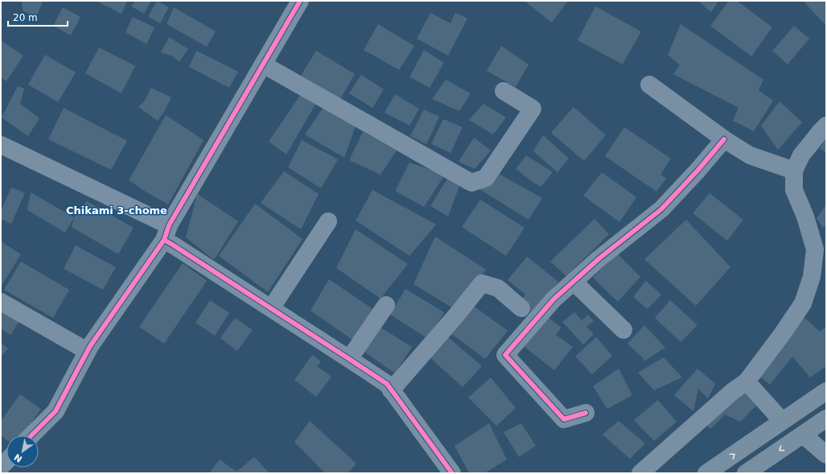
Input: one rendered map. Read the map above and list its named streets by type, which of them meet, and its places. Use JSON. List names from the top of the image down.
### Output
{
  "districts": ["Chikami 3-chome"],
  "scale_bar": "20 m",
  "north": "bottom left"
}
